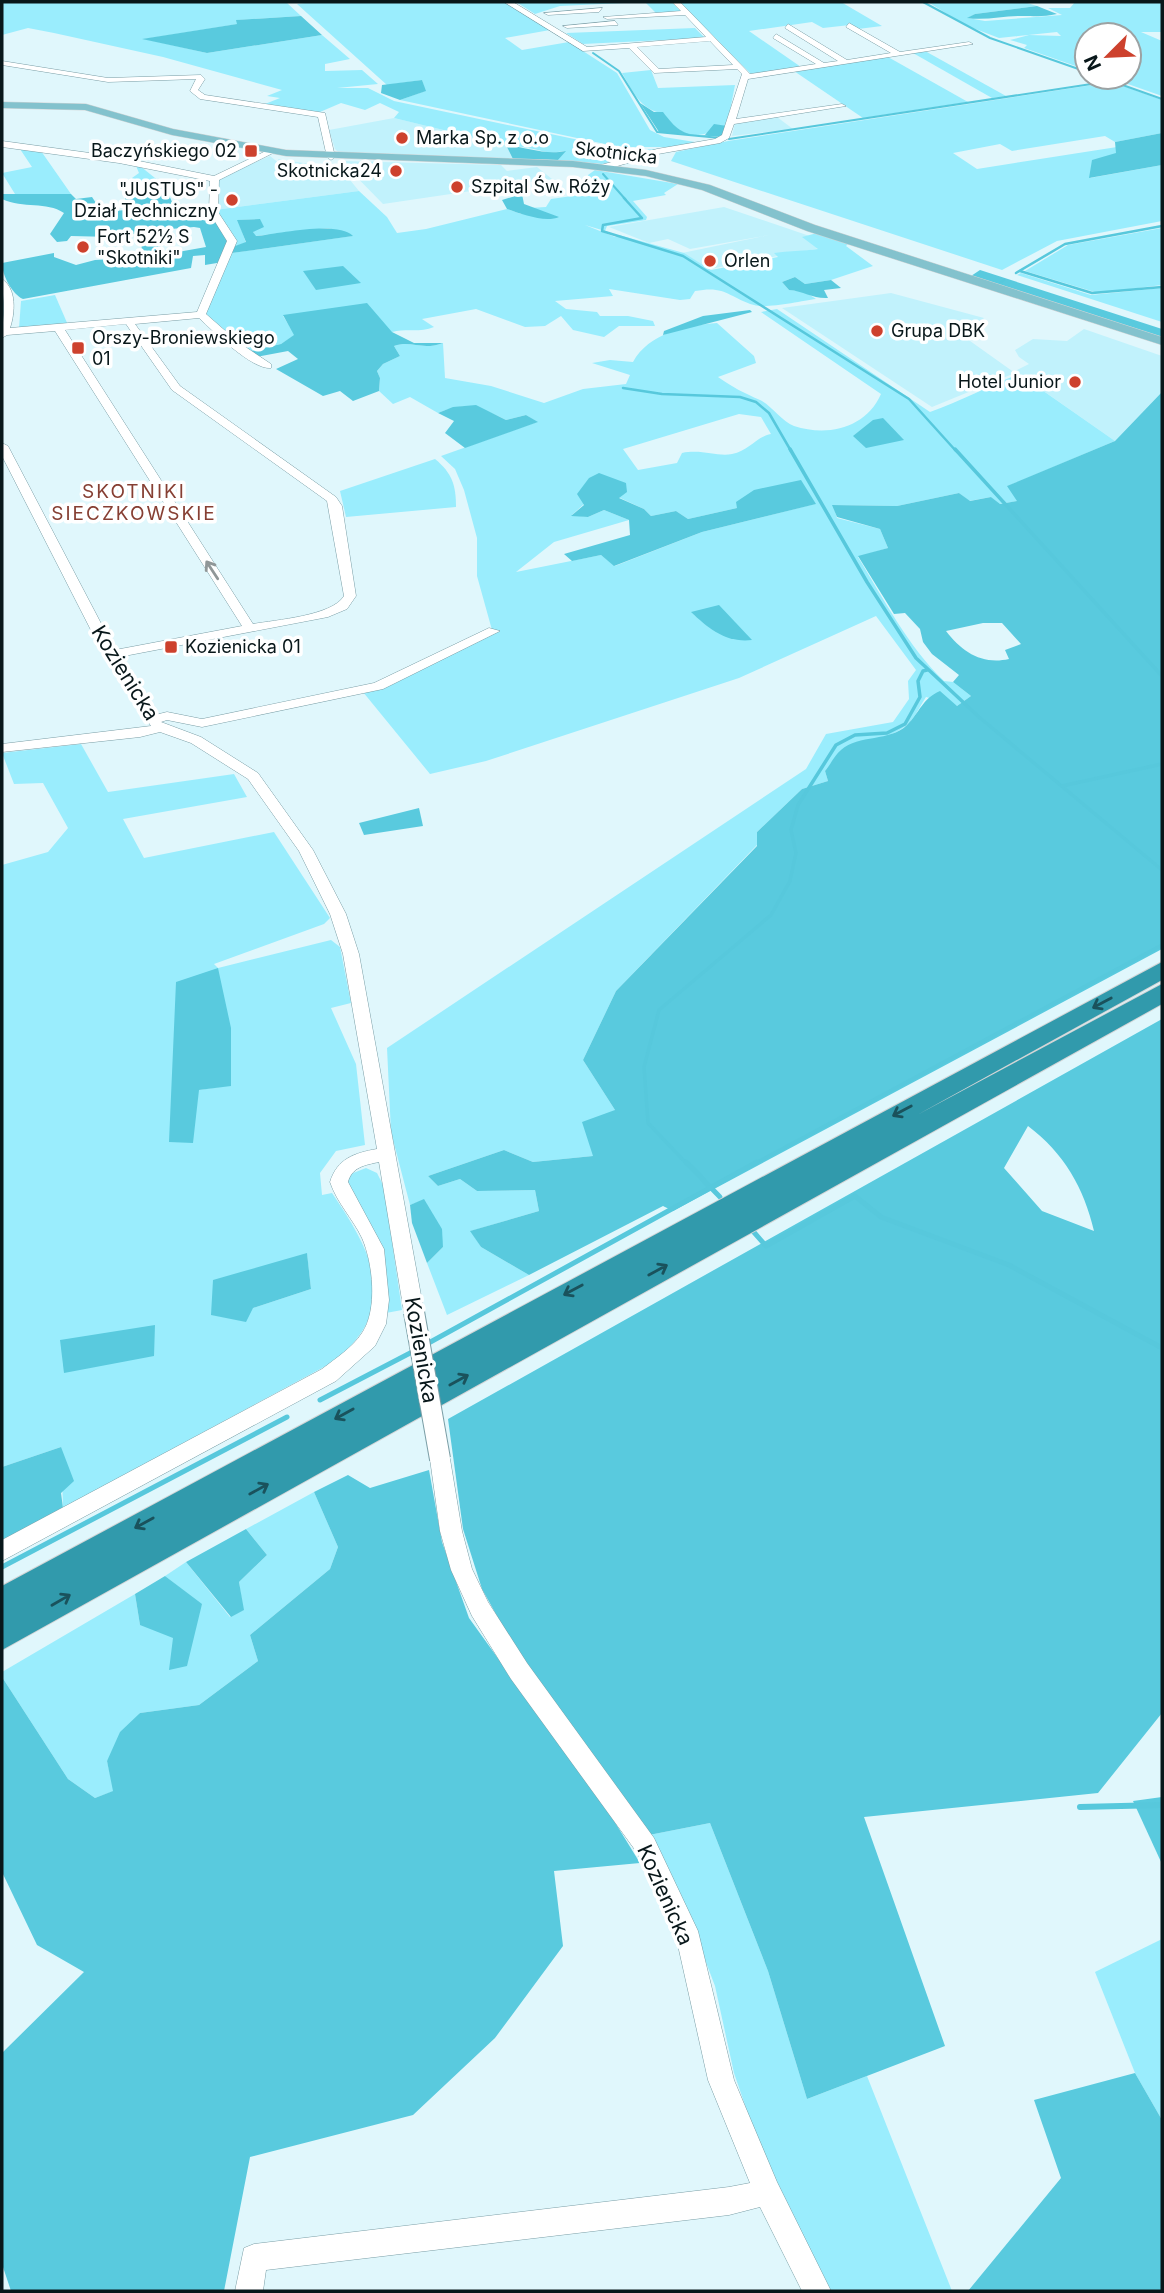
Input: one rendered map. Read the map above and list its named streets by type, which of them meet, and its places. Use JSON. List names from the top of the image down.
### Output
{
  "streets": {
    "main road": ["Skotnicka"],
    "street": ["Kozienicka"]
  },
  "districts": ["SKOTNIKI SIECZKOWSKIE"],
  "places": {
    "other": [
      "Marka Sp. z o.o",
      "Skotnicka24",
      "Szpital Św. Róży",
      "\"JUSTUS\" - Dział Techniczny",
      "Fort 52½ S \"Skotniki\"",
      "Orlen",
      "Grupa DBK",
      "Hotel Junior"
    ],
    "transit": ["Baczyńskiego 02", "Orszy-Broniewskiego 01", "Kozienicka 01"]
  },
  "north": "bottom left"
}
